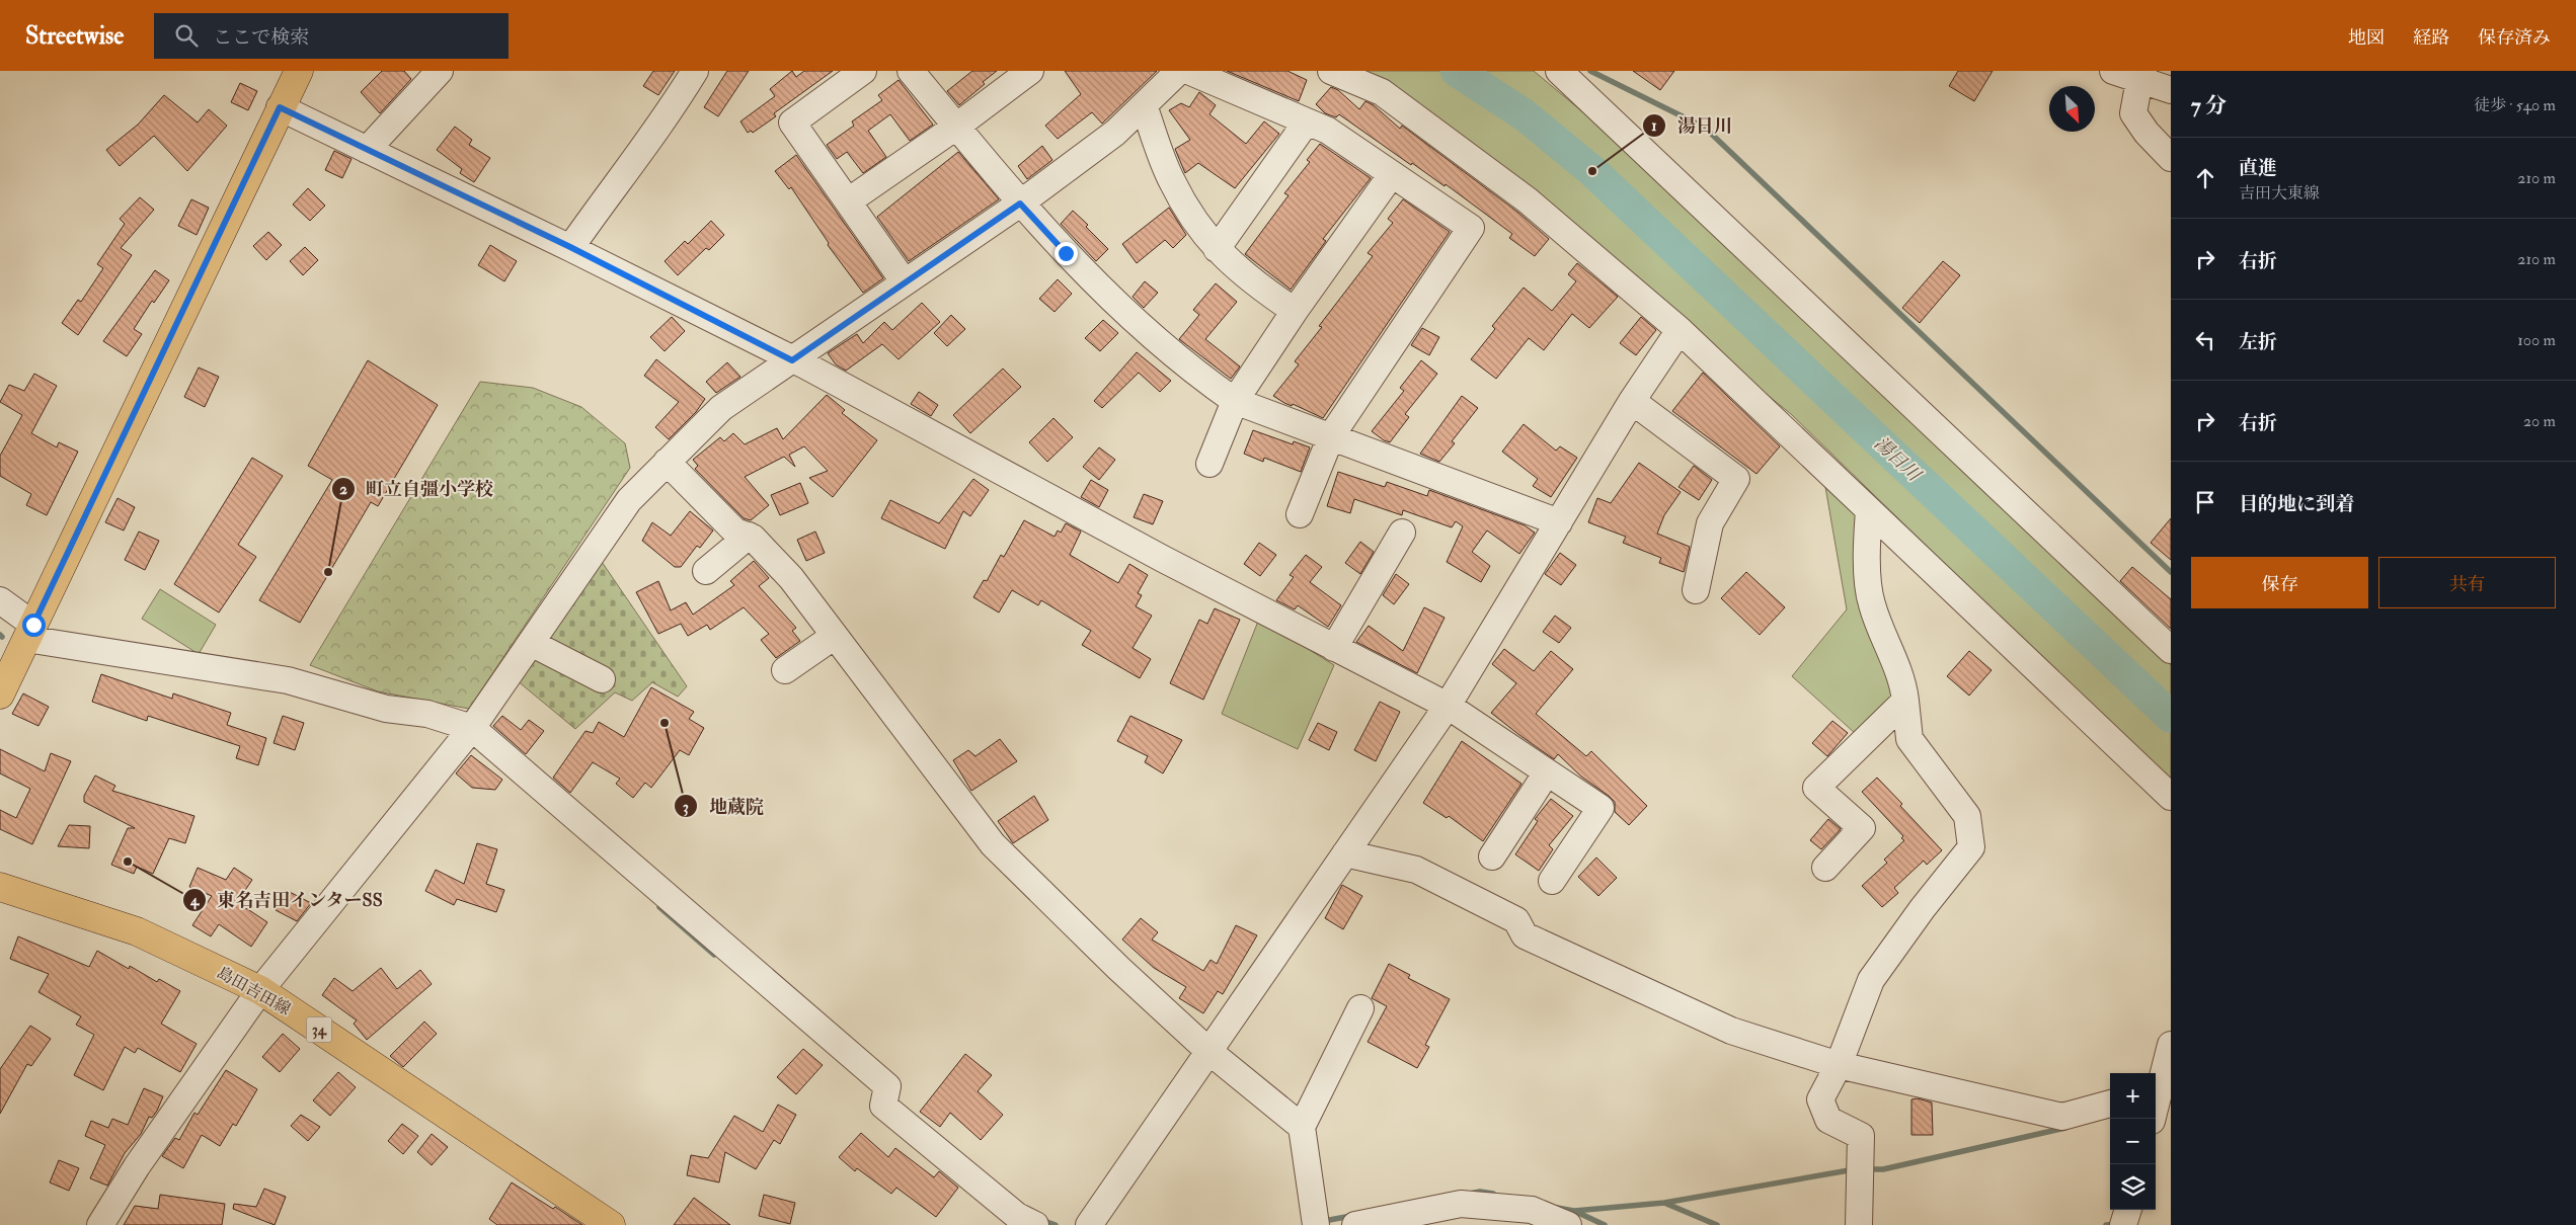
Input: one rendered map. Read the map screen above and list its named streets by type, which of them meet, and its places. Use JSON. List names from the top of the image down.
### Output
{
  "streets": {
    "main road": ["島田吉田線", "34"]
  },
  "water": ["湯日川"],
  "places": [
    "湯日川",
    "町立自彊小学校",
    "地蔵院",
    "東名吉田インターSS"
  ],
  "north": "bottom right",
  "page": {
    "header": "Streetwise",
    "search": "ここで検索",
    "nav": ["地図", "経路", "保存済み"],
    "heading": ["7 分", "徒歩 · 540 m"],
    "list": [
      ["直進", "吉田大東線", "210 m"],
      ["右折", "210 m"],
      ["左折", "100 m"],
      ["右折", "20 m"],
      "目的地に到着"
    ],
    "buttons": ["保存", "共有"],
    "map_buttons": ["+", "−"]
  }
}
